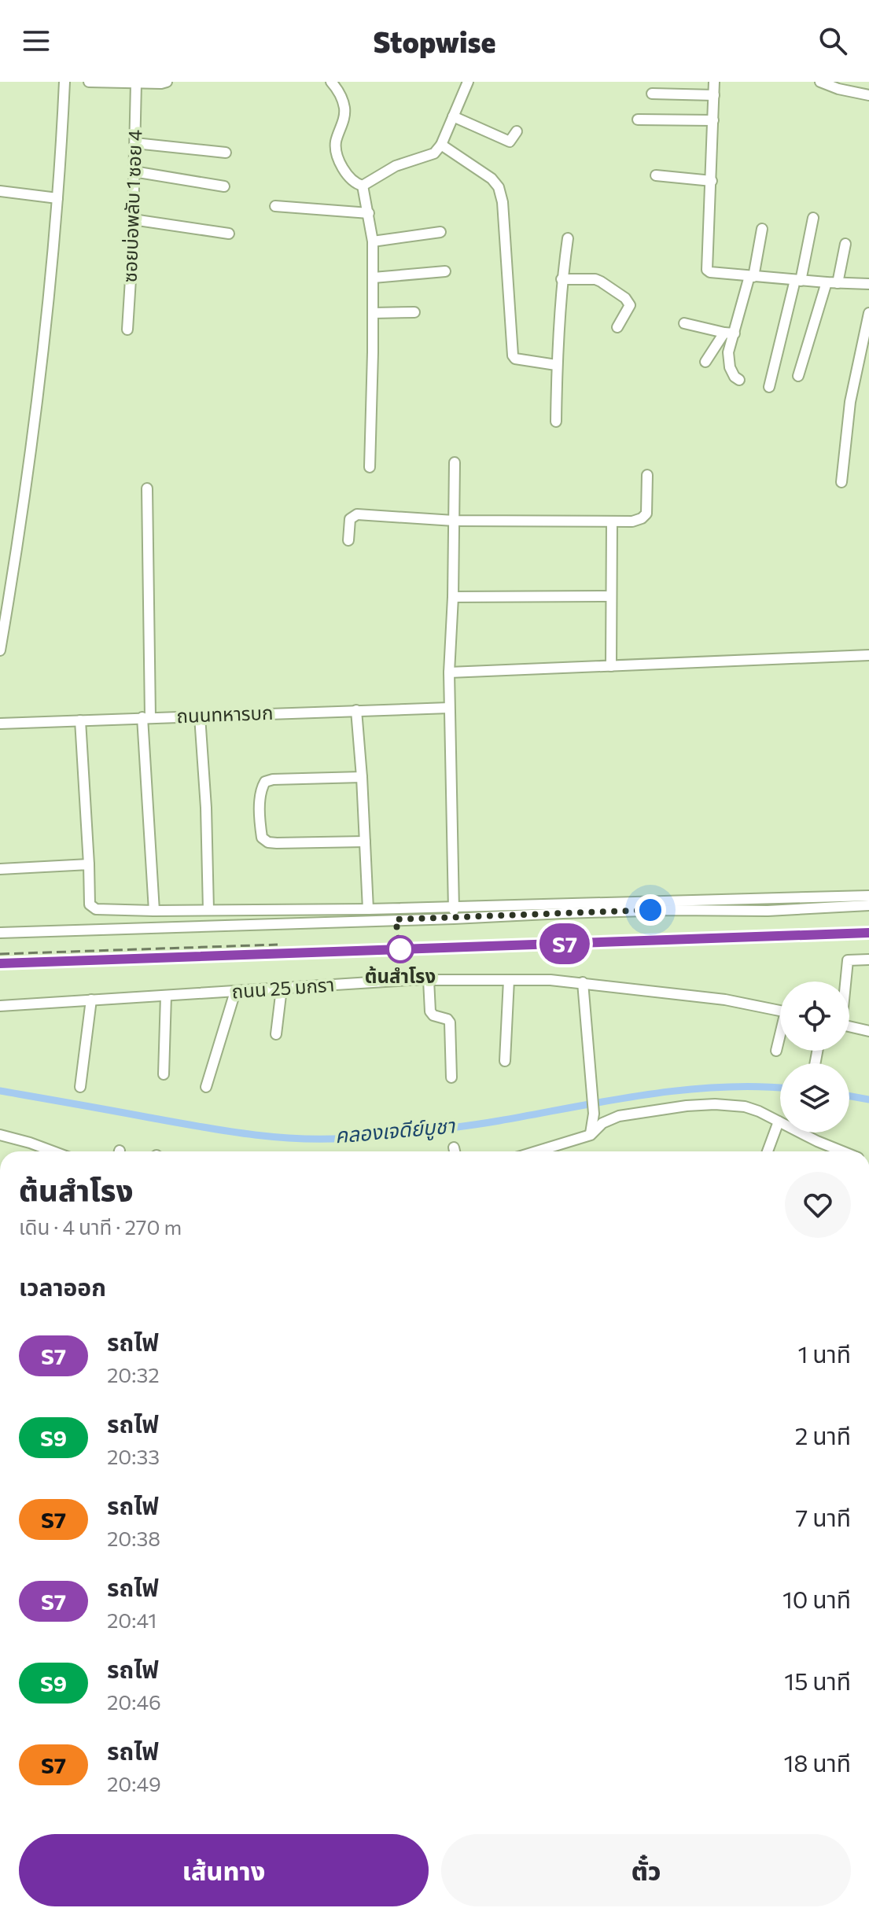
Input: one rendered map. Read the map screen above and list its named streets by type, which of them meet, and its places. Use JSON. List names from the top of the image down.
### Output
{
  "streets": {
    "street": ["ซอยบ่อพลับ 1 ซอย 4", "ถนนทหารบก", "ถนน 25 มกรา"]
  },
  "water": ["คลองเจดีย์บูชา"],
  "places": ["ต้นสำโรง"],
  "page": {
    "header": "Stopwise",
    "on_map": "S7",
    "heading": [
      ["ต้นสำโรง", "เดิน · 4 นาที · 270 m"],
      "เวลาออก"
    ],
    "list": [
      {
        "mark": "S7",
        "name": "รถไฟ",
        "note": "20:32",
        "value": "1 นาที"
      },
      {
        "mark": "S9",
        "name": "รถไฟ",
        "note": "20:33",
        "value": "2 นาที"
      },
      {
        "mark": "S7",
        "name": "รถไฟ",
        "note": "20:38",
        "value": "7 นาที"
      },
      {
        "mark": "S7",
        "name": "รถไฟ",
        "note": "20:41",
        "value": "10 นาที"
      },
      {
        "mark": "S9",
        "name": "รถไฟ",
        "note": "20:46",
        "value": "15 นาที"
      },
      {
        "mark": "S7",
        "name": "รถไฟ",
        "note": "20:49",
        "value": "18 นาที"
      }
    ],
    "buttons": ["เส้นทาง", "ตั๋ว"]
  }
}
